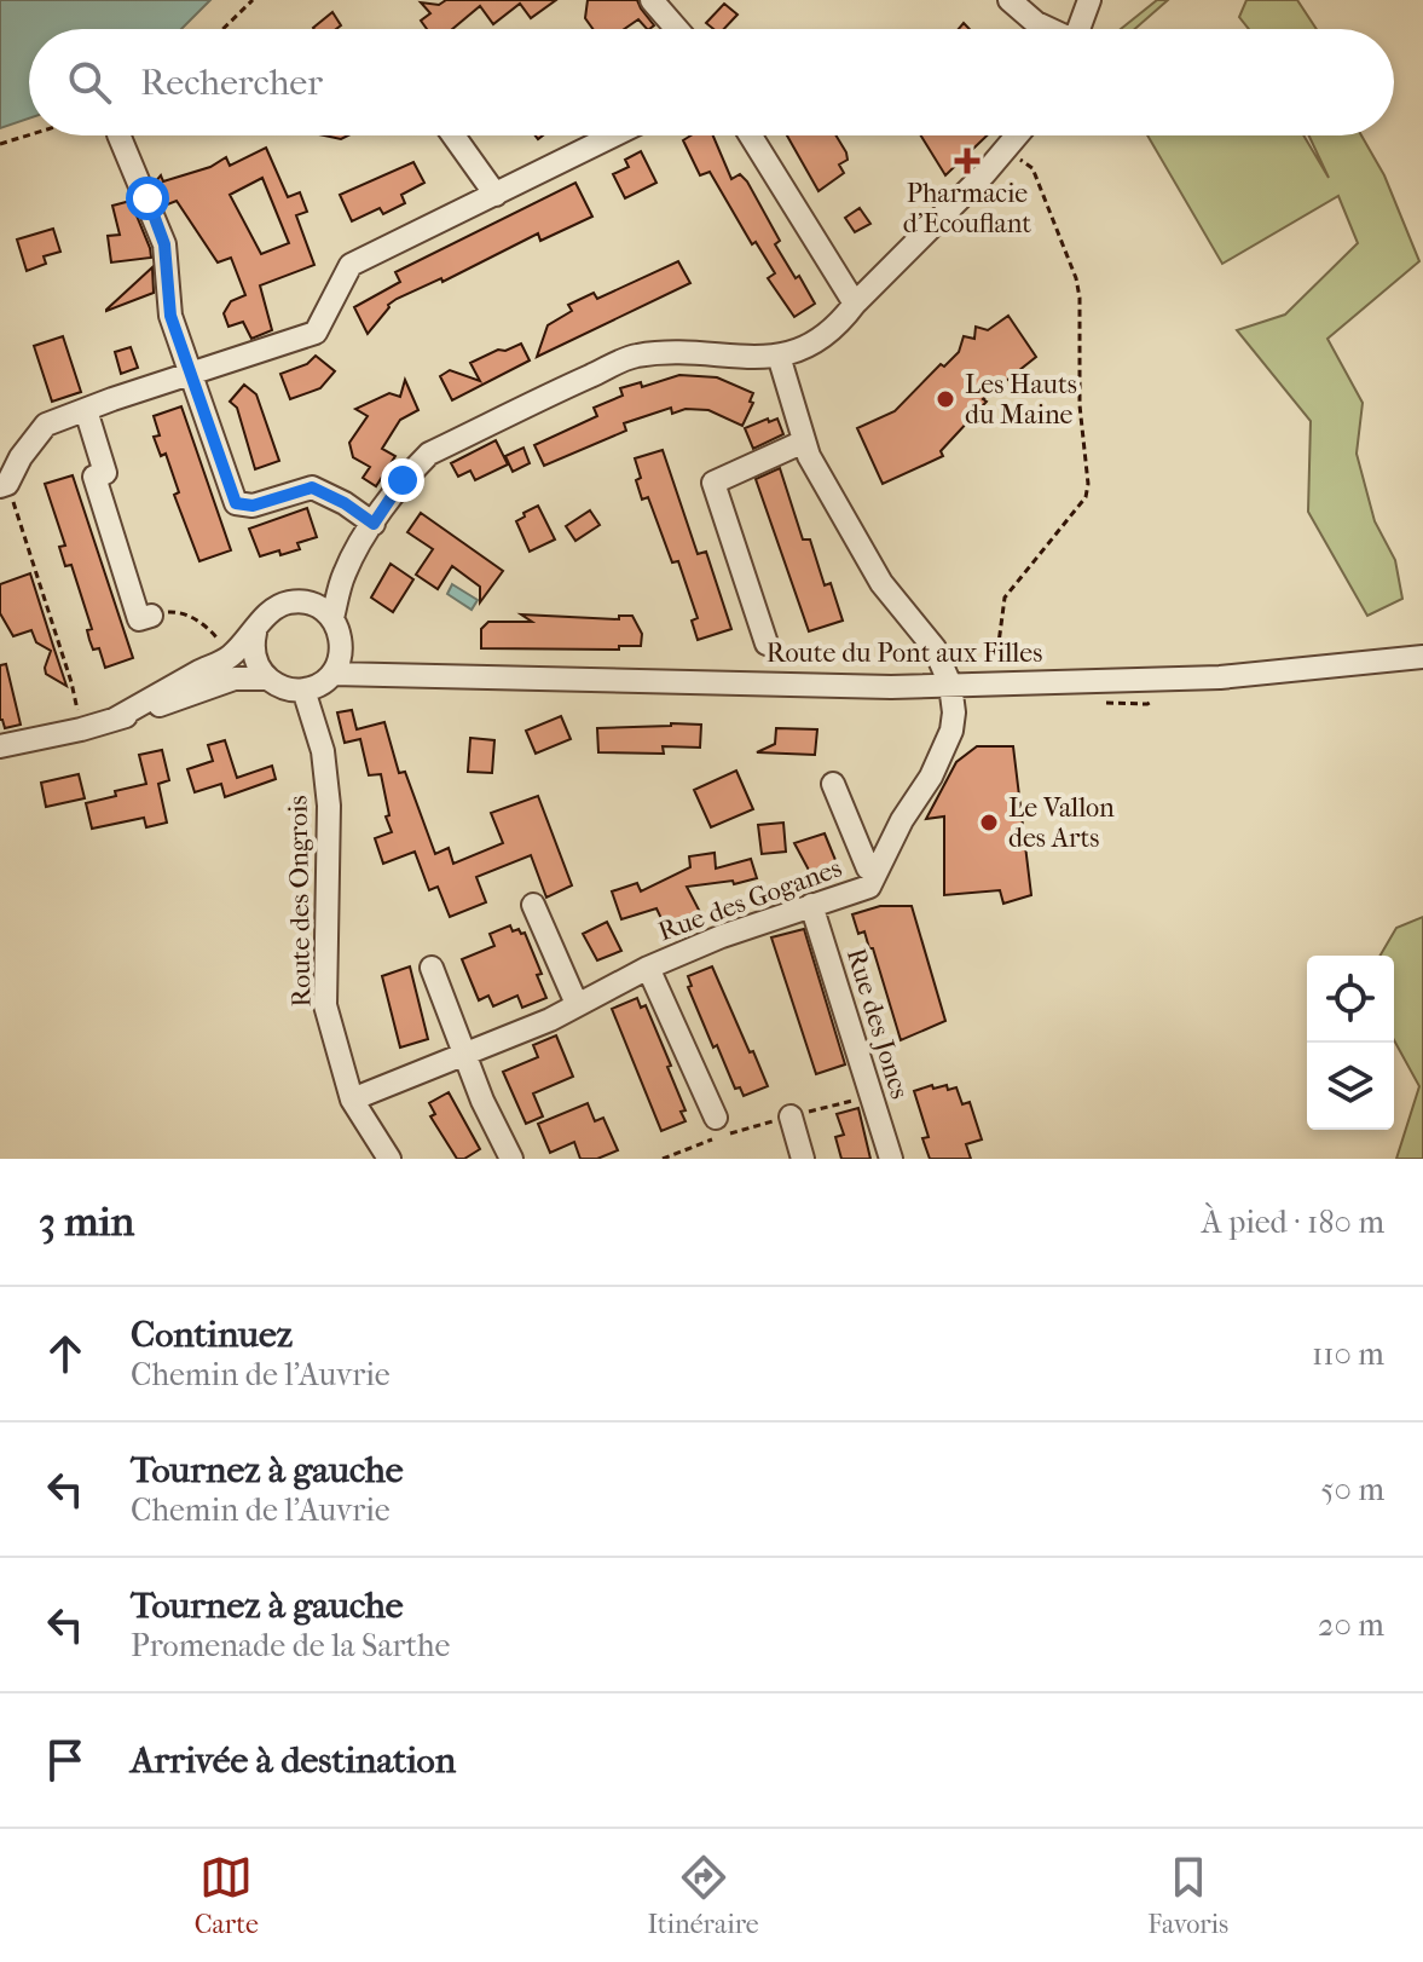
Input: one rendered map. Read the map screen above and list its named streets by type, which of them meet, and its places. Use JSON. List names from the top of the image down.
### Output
{
  "streets": {
    "street": [
      "Route du Pont aux Filles",
      "Rue des Goganes",
      "Route des Ongrois",
      "Rue des Joncs"
    ]
  },
  "crossings": [
    ["Route du Pont aux Filles", "Rue des Goganes"],
    ["Route du Pont aux Filles", "Route des Ongrois"],
    ["Rue des Goganes", "Route des Ongrois"],
    ["Rue des Goganes", "Rue des Joncs"]
  ],
  "places": {
    "health": ["Pharmacie d'Ecouflant"],
    "other": ["Les Hauts du Maine", "Le Vallon des Arts"]
  },
  "page": {
    "search": "Rechercher",
    "heading": ["3 min", "À pied · 180 m"],
    "list": [
      ["Continuez", "Chemin de l'Auvrie", "110 m"],
      ["Tournez à gauche", "Chemin de l'Auvrie", "50 m"],
      ["Tournez à gauche", "Promenade de la Sarthe", "20 m"],
      "Arrivée à destination"
    ],
    "nav": ["Carte", "Itinéraire", "Favoris"]
  }
}
